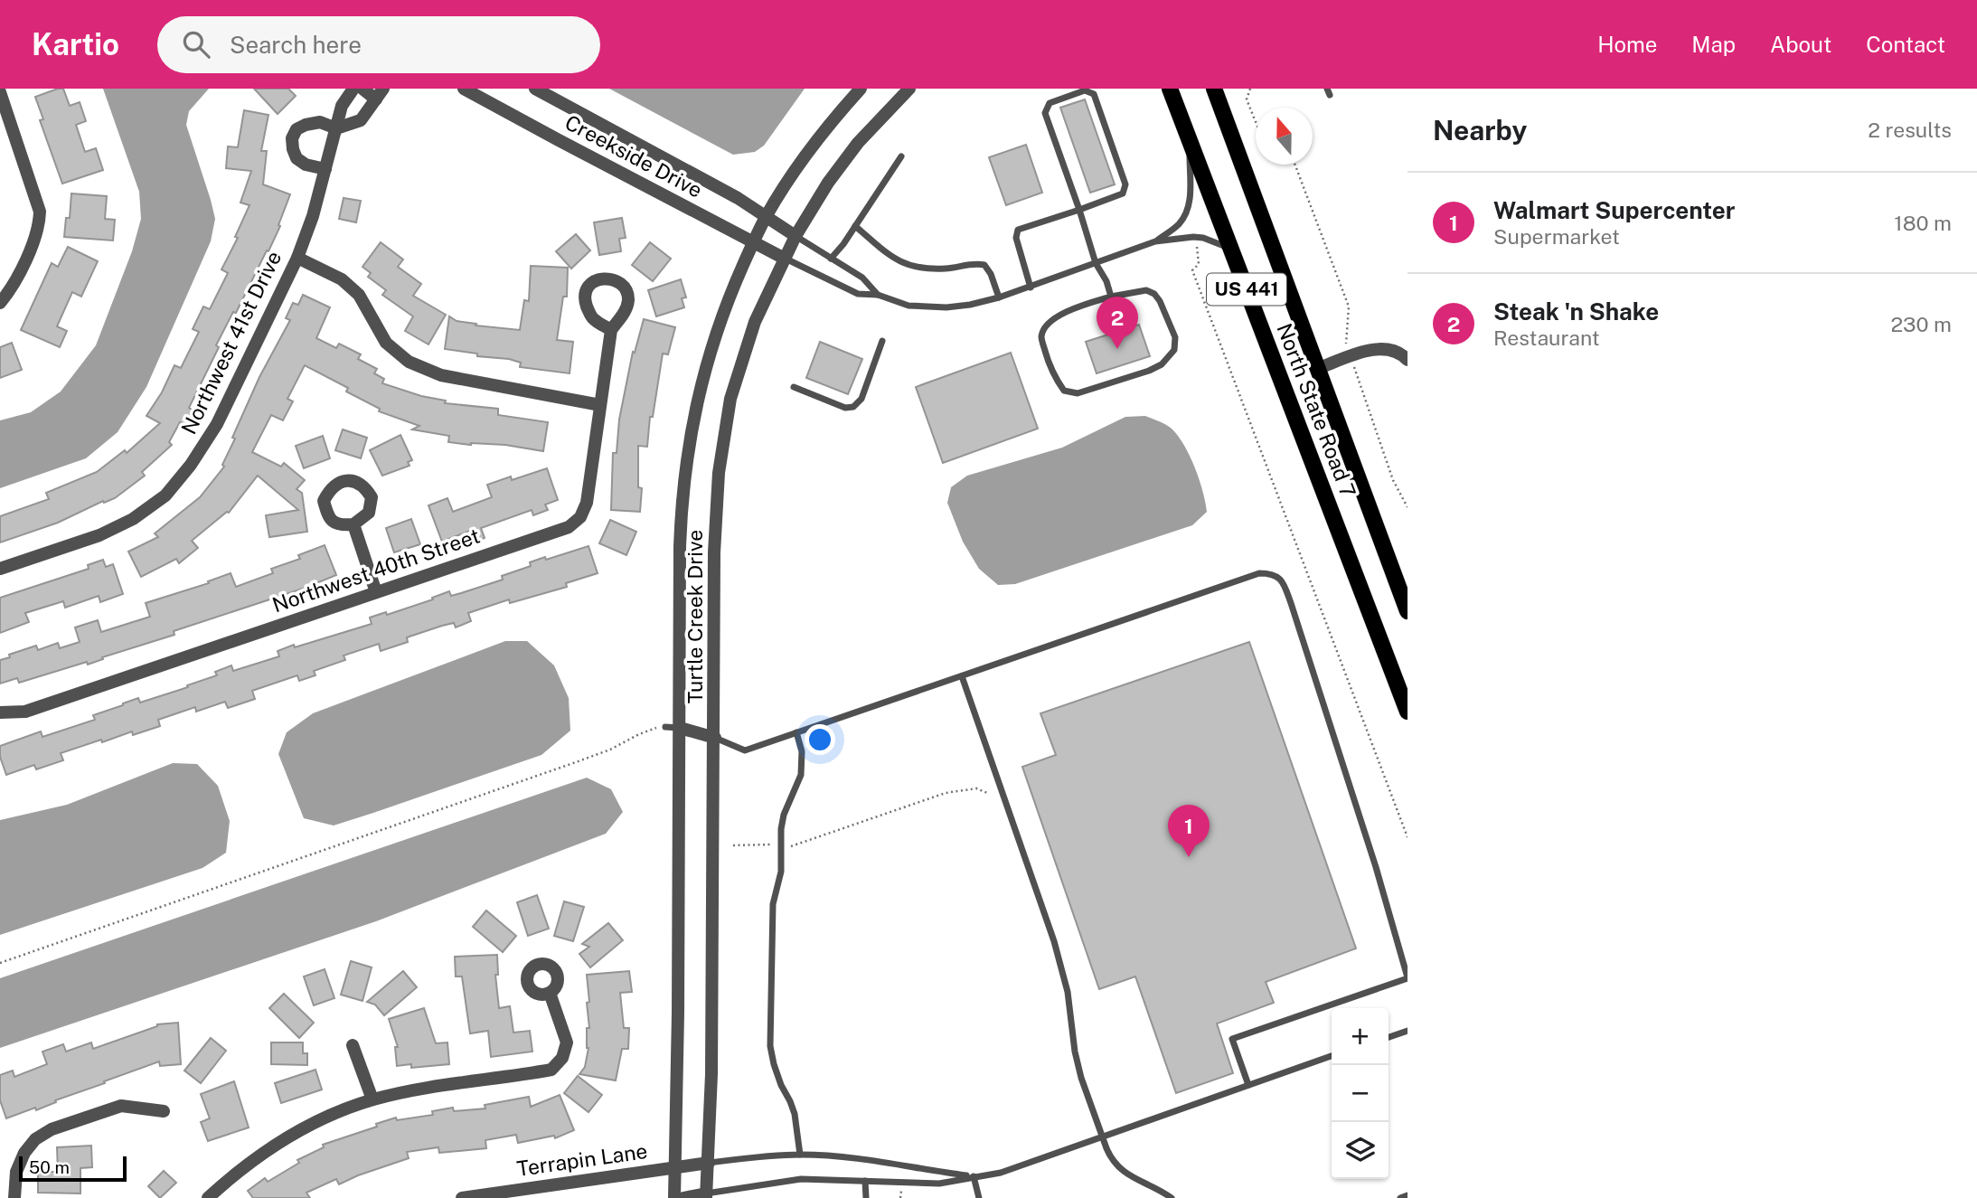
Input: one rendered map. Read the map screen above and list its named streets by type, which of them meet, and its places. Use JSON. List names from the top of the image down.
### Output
{
  "streets": {
    "main road": ["US 441", "North State Road 7"],
    "street": [
      "Creekside Drive",
      "Northwest 41st Drive",
      "Northwest 40th Street",
      "Turtle Creek Drive",
      "Terrapin Lane"
    ]
  },
  "crossings": [
    ["Creekside Drive", "Turtle Creek Drive"],
    ["Turtle Creek Drive", "Terrapin Lane"]
  ],
  "scale_bar": "50 m",
  "north": "top",
  "page": {
    "header": "Kartio",
    "search": "Search here",
    "nav": [
      "Home",
      "Map",
      "About",
      "Contact"
    ],
    "heading": ["Nearby", "2 results"],
    "list": [
      {
        "mark": "1",
        "name": "Walmart Supercenter",
        "note": "Supermarket",
        "value": "180 m"
      },
      {
        "mark": "2",
        "name": "Steak 'n Shake",
        "note": "Restaurant",
        "value": "230 m"
      }
    ],
    "pins": ["2", "1"],
    "map_buttons": ["+", "−"],
    "scale": "50 m"
  }
}
